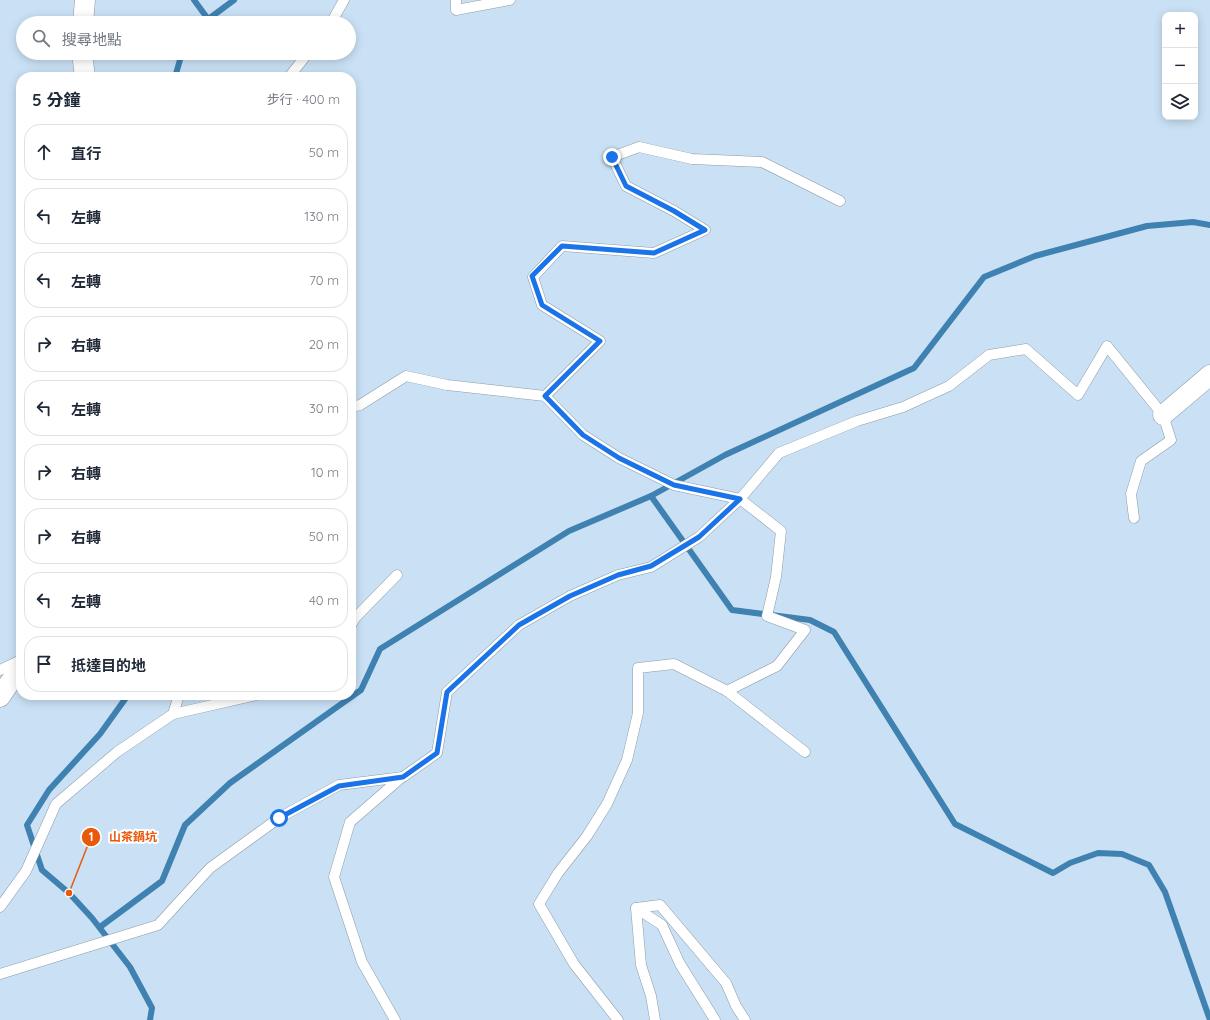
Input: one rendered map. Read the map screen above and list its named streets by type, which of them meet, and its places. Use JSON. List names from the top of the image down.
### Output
{
  "places": ["山茶鍋坑"],
  "page": {
    "map_buttons": ["+", "−"],
    "search": "搜尋地點",
    "heading": ["5 分鐘", "步行 · 400 m"],
    "list": [
      ["直行", "50 m"],
      ["左轉", "130 m"],
      ["左轉", "70 m"],
      ["右轉", "20 m"],
      ["左轉", "30 m"],
      ["右轉", "10 m"],
      ["右轉", "50 m"],
      ["左轉", "40 m"],
      "抵達目的地"
    ]
  }
}
